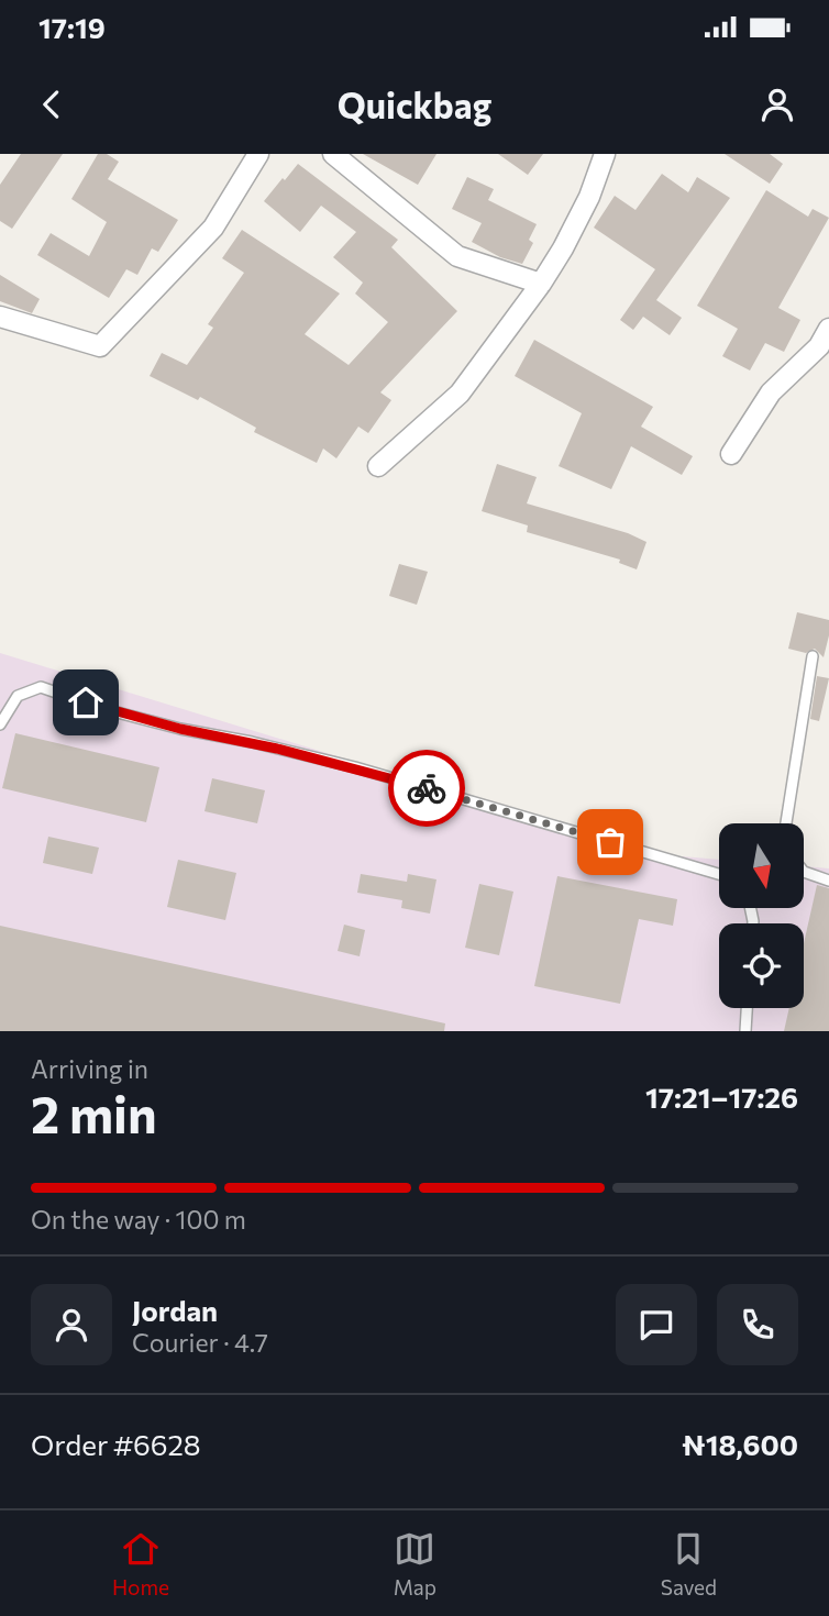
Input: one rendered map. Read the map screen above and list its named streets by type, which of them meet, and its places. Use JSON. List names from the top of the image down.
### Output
{
  "north": "bottom",
  "page": {
    "status": "17:19",
    "header": "Quickbag",
    "heading": ["2 min", "Arriving in", "17:21–17:26"],
    "panel": [
      "Jordan",
      "Courier · 4.7",
      "Order #6628",
      "₦18,600"
    ],
    "bar": "On the way · 100 m",
    "tabs": ["Home", "Map", "Saved"]
  }
}
